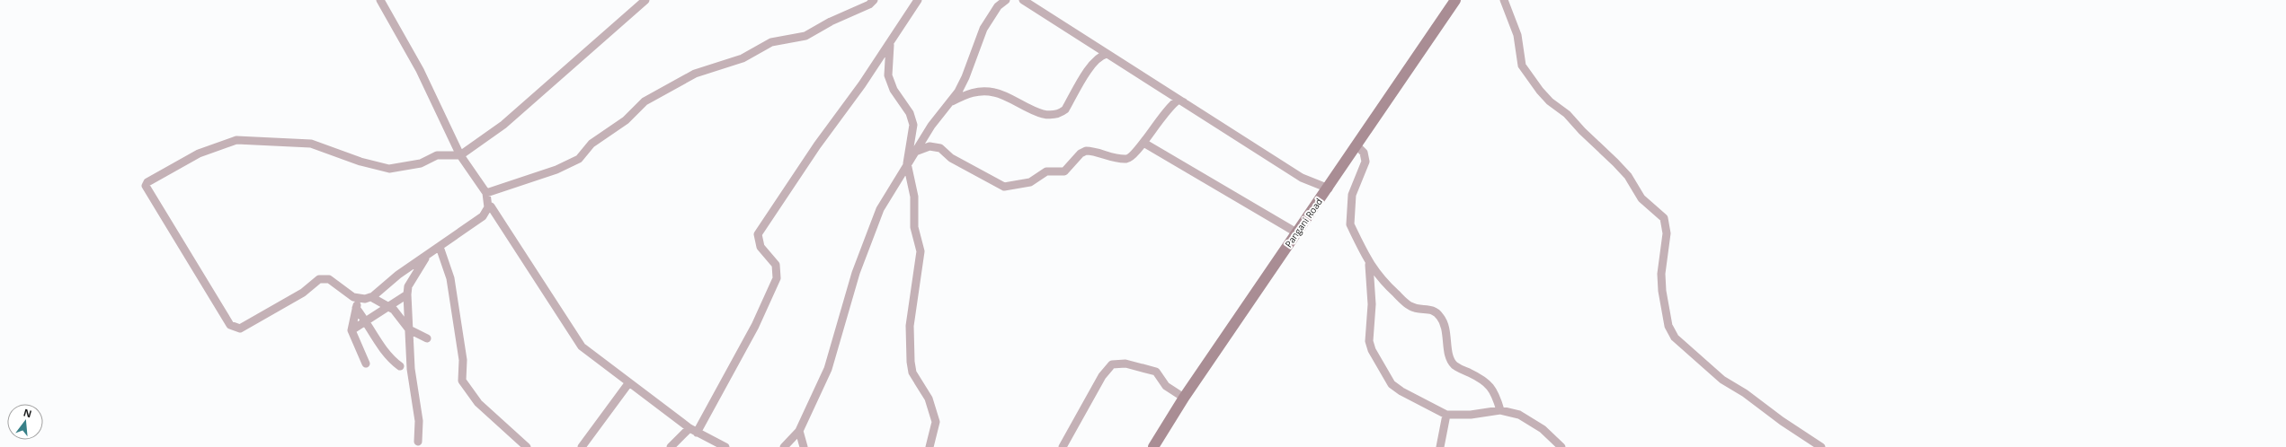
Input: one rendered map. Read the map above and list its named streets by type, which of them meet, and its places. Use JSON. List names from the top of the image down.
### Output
{
  "streets": {
    "main road": ["Pangani Road"]
  },
  "north": "top"
}
